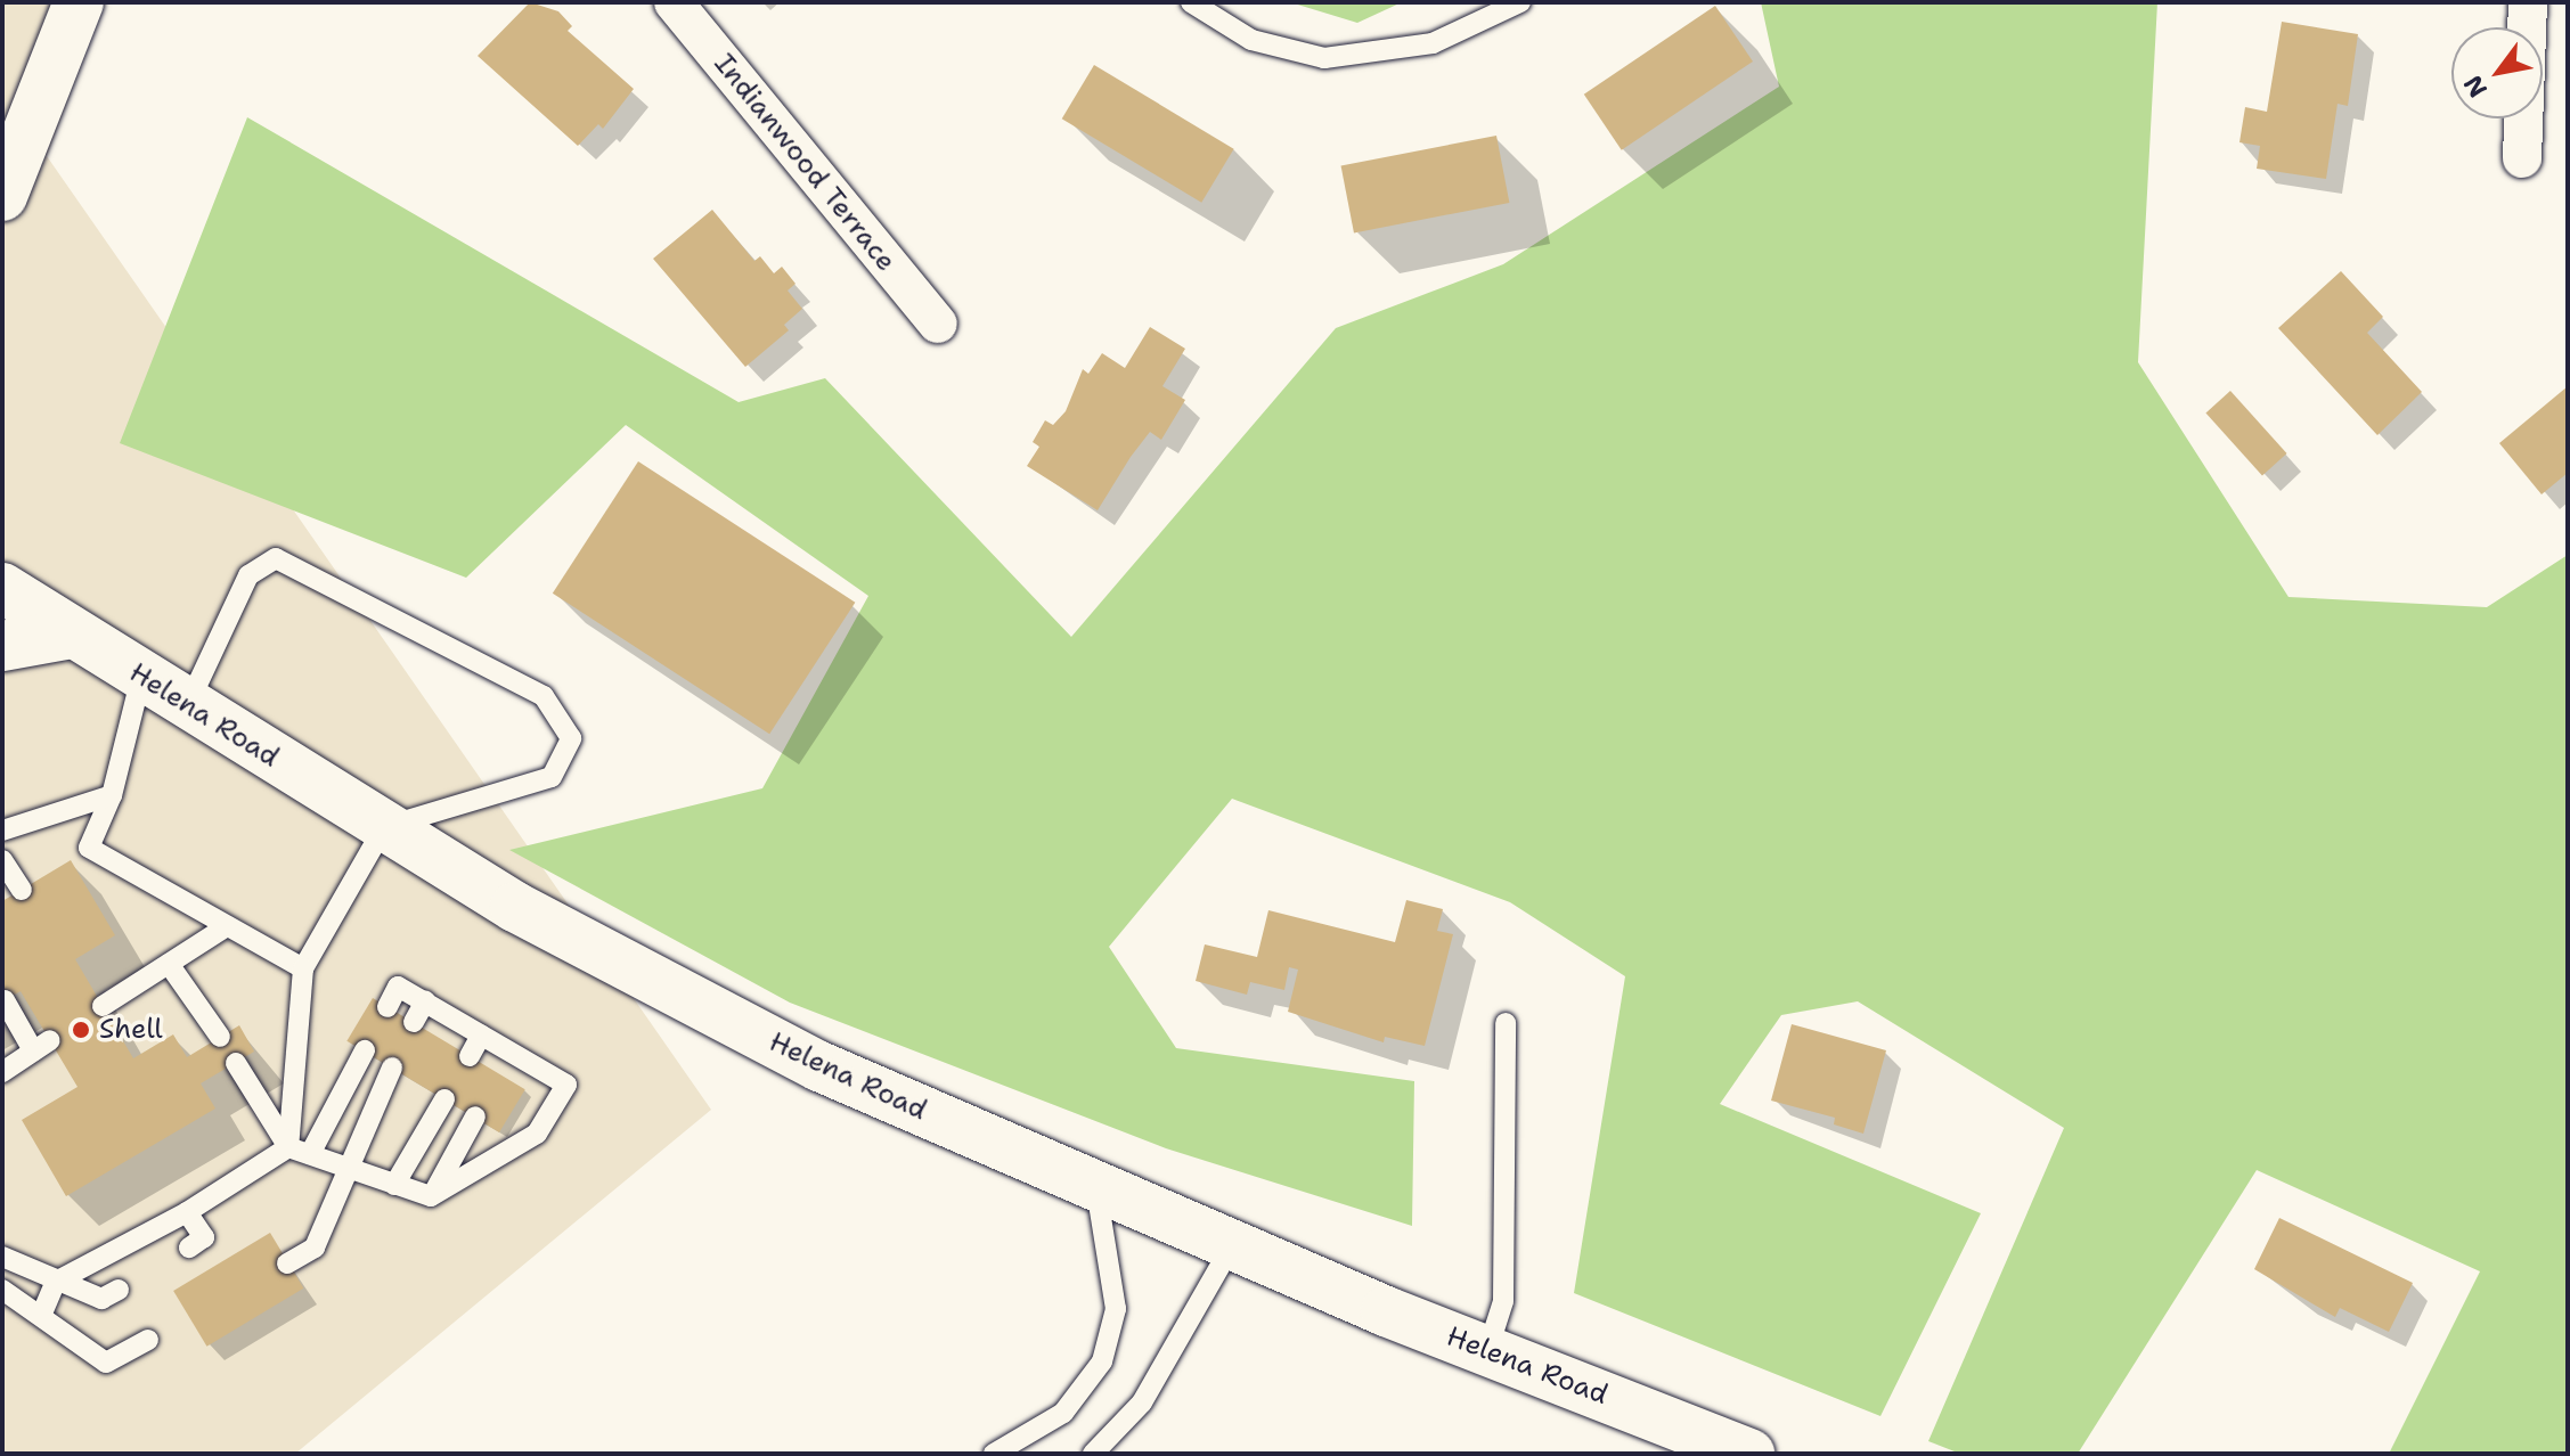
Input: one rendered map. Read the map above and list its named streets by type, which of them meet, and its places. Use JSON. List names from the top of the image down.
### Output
{
  "streets": {
    "main road": ["Helena Road"],
    "street": ["Indianwood Terrace"]
  },
  "places": ["Shell"],
  "north": "bottom left"
}
